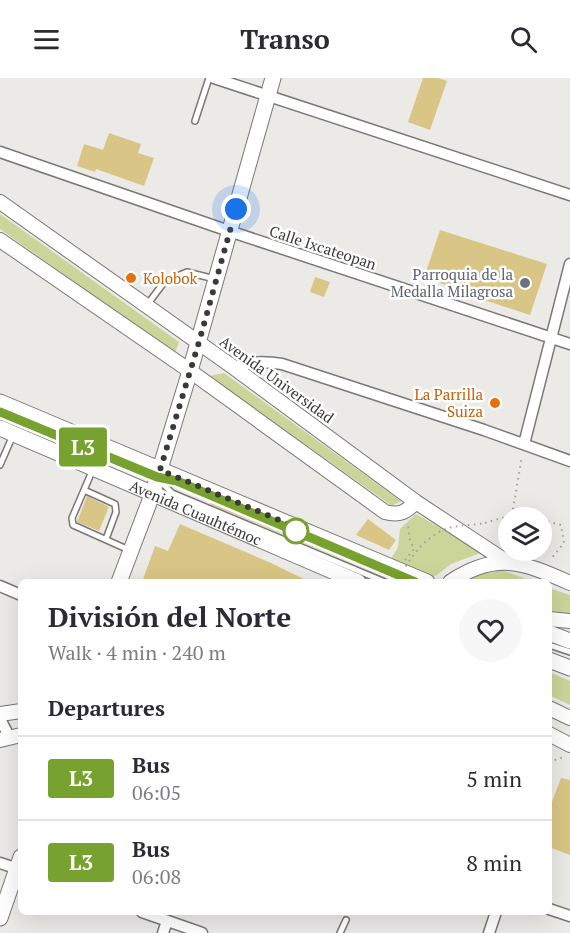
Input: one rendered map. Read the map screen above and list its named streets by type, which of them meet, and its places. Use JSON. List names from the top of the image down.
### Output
{
  "streets": {
    "main road": ["Avenida Universidad", "Avenida Cuauhtémoc"],
    "street": ["Calle Ixcateopan"]
  },
  "places": ["Kolobok", "Parroquia de la Medalla Milagrosa", "La Parrilla Suiza"],
  "lines": ["bus line L3"],
  "page": {
    "header": "Transo",
    "on_map": "L3",
    "heading": [
      ["División del Norte", "Walk · 4 min · 240 m"],
      "Departures"
    ],
    "list": [
      {
        "mark": "L3",
        "name": "Bus",
        "note": "06:05",
        "value": "5 min"
      },
      {
        "mark": "L3",
        "name": "Bus",
        "note": "06:08",
        "value": "8 min"
      }
    ]
  }
}
